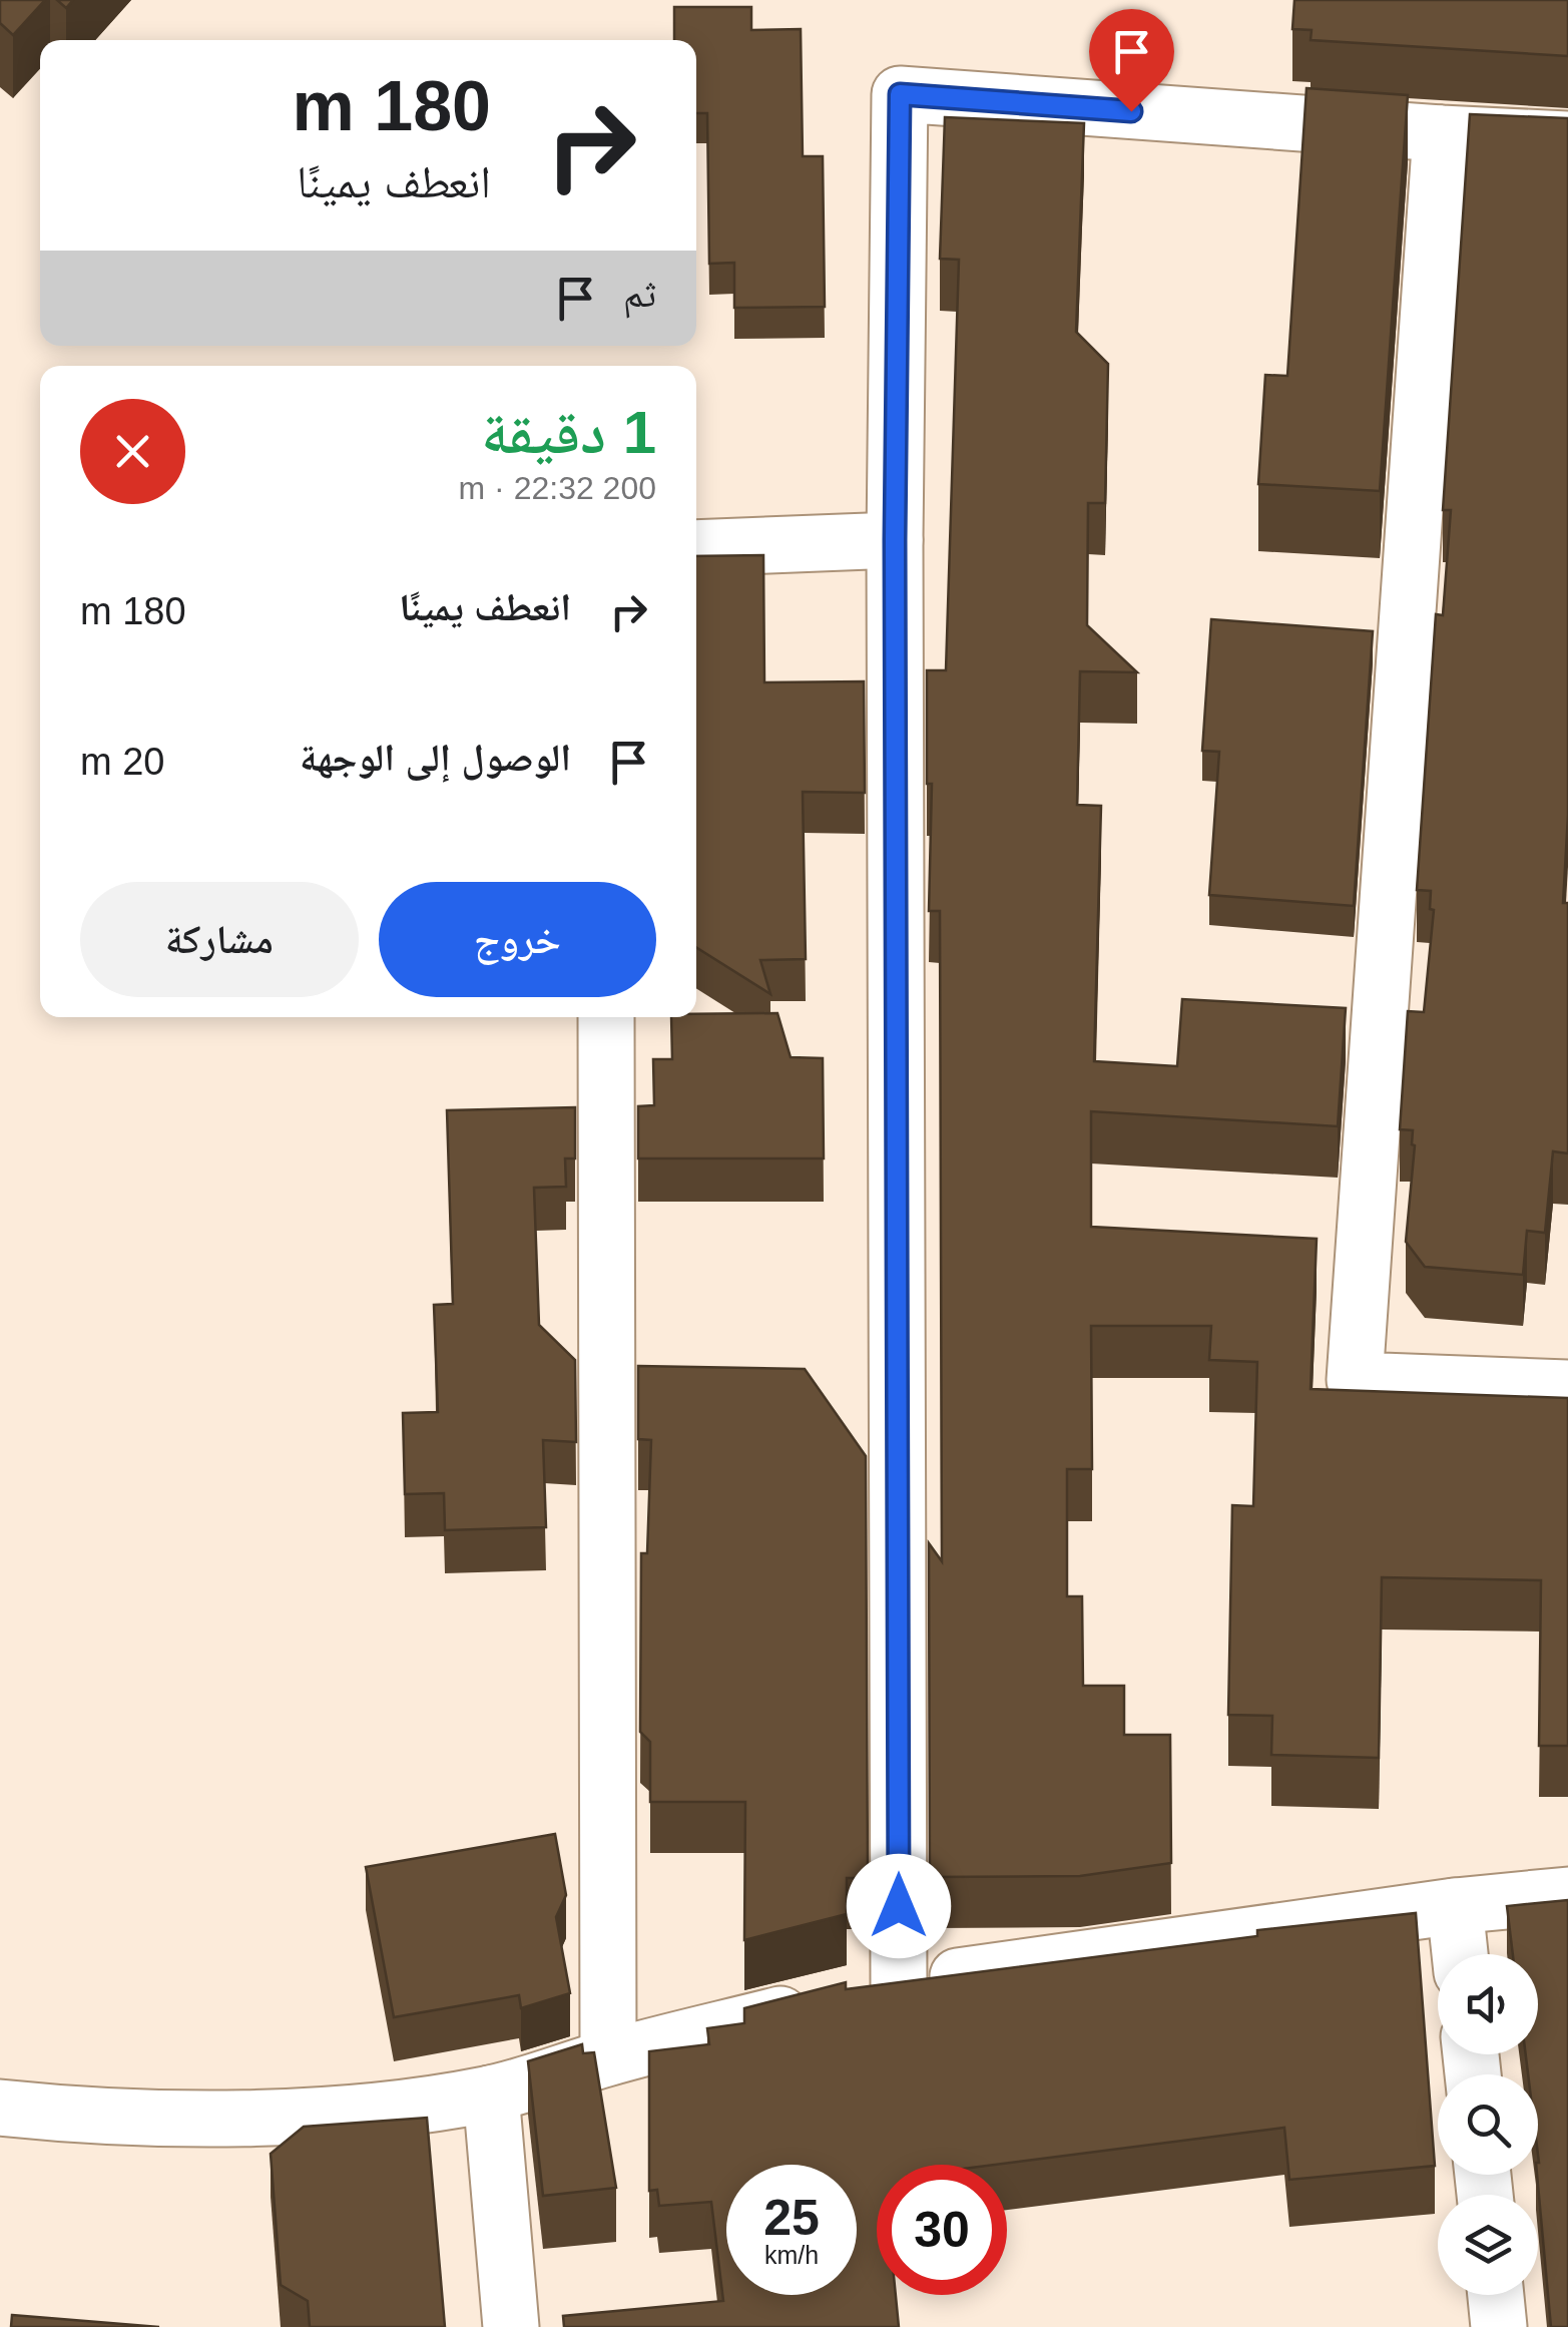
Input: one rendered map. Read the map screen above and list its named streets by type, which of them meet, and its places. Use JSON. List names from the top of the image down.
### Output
{
  "page": {
    "turn": ["180 m", "انعطف يمينًا"],
    "then": "ثم",
    "heading": ["1 دقيقة", "200 m · 22:32"],
    "list": [
      {
        "name": "انعطف يمينًا",
        "value": "180 m"
      },
      {
        "name": "الوصول إلى الوجهة",
        "value": "20 m"
      }
    ],
    "buttons": ["خروج", "مشاركة"],
    "speed": "25 km/h",
    "limit": "30"
  }
}
